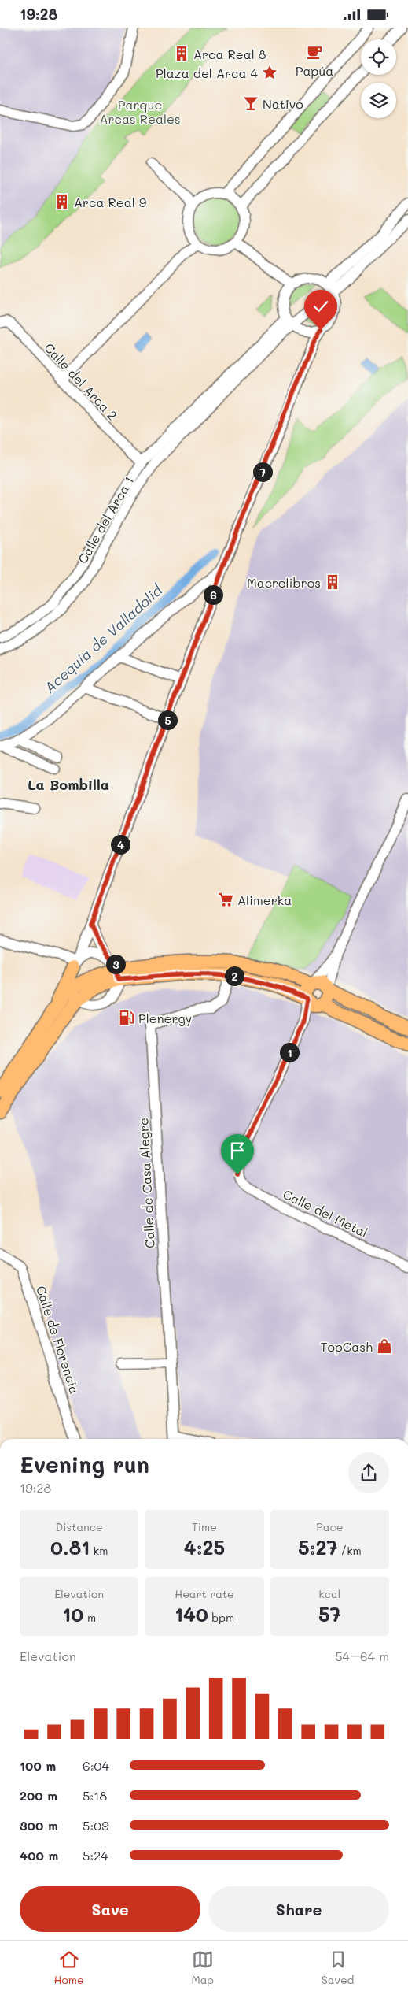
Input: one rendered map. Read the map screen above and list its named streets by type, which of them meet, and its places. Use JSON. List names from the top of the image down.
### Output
{
  "streets": {
    "street": [
      "Calle del Arca 2",
      "Calle del Arca 1",
      "Calle de Casa Alegre",
      "Calle del Metal",
      "Calle de Florencia"
    ]
  },
  "crossings": [
    ["Calle del Arca 2", "Calle del Arca 1"]
  ],
  "districts": ["La Bombilla"],
  "water": ["Acequia de Valladolid"],
  "parks": ["Parque Arcas Reales"],
  "places": {
    "cafe": ["Papúa"],
    "building": ["Arca Real 8", "Arca Real 9", "Macrolibros"],
    "place": ["Plaza del Arca 4"],
    "bar": ["Nativo"],
    "supermarket": ["Alimerka"],
    "fuel station": ["Plenergy"],
    "shop": ["TopCash"]
  },
  "page": {
    "status": "19:28",
    "pins": [
      "7",
      "6",
      "5",
      "4",
      "3",
      "2",
      "1"
    ],
    "heading": ["Evening run", "19:28"],
    "stats": [
      ["Distance", "0.81 km"],
      ["Time", "4:25"],
      ["Pace", "5:27 /km"],
      ["Elevation", "10 m"],
      ["Heart rate", "140 bpm"],
      ["kcal", "57"]
    ],
    "chart": ["Elevation", "54–64 m"],
    "list": [
      {
        "name": "100 m",
        "note": "6:04"
      },
      {
        "name": "200 m",
        "note": "5:18"
      },
      {
        "name": "300 m",
        "note": "5:09"
      },
      {
        "name": "400 m",
        "note": "5:24"
      }
    ],
    "buttons": ["Save", "Share"],
    "tabs": ["Home", "Map", "Saved"]
  }
}
